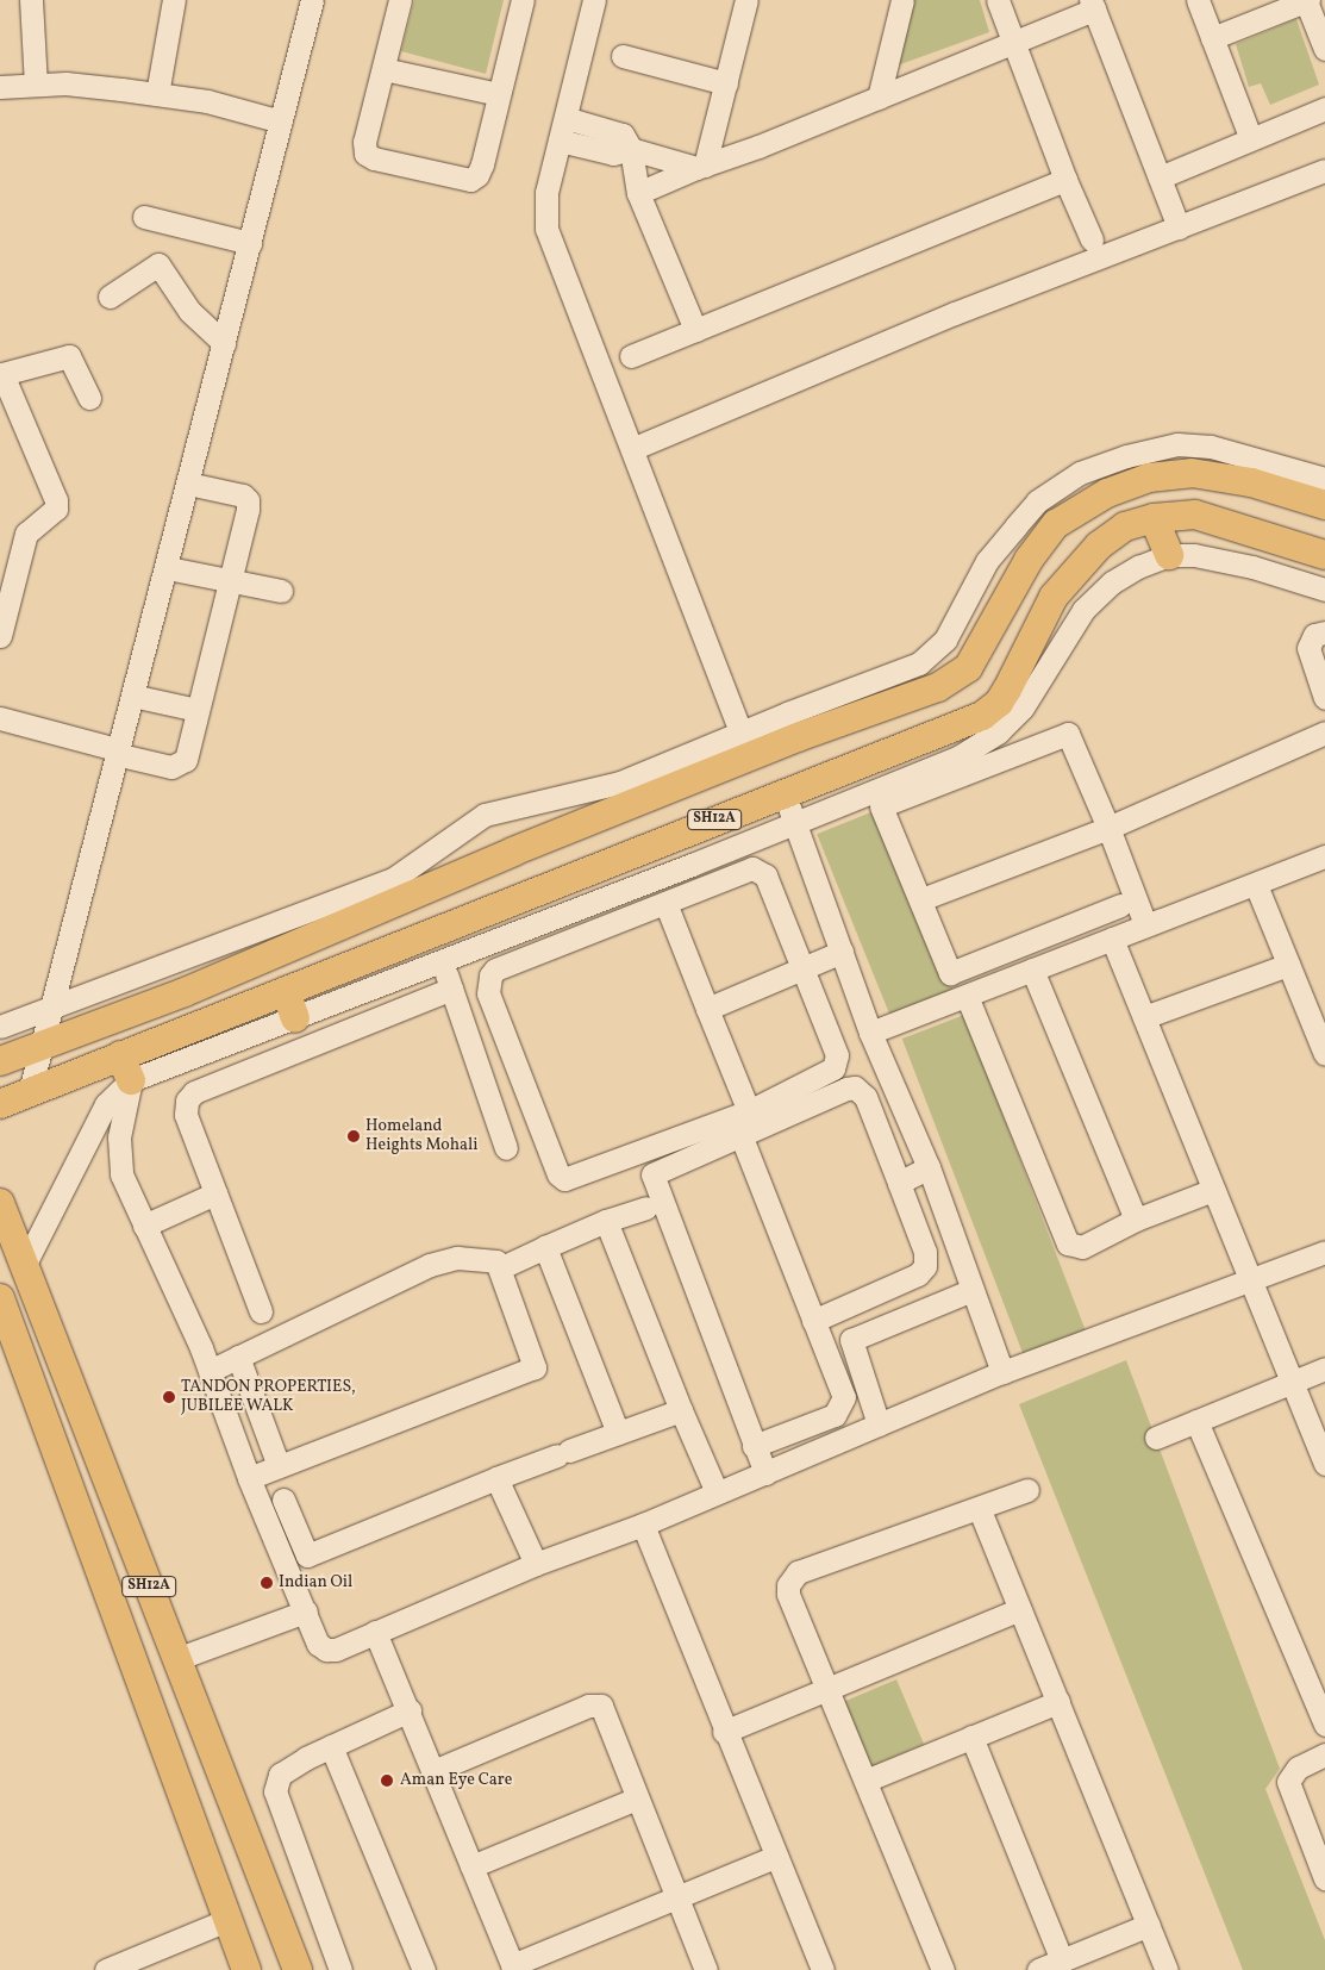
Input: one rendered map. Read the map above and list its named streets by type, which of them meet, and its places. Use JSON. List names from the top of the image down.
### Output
{
  "streets": {
    "main road": ["SH12A"]
  },
  "places": [
    "Homeland Heights Mohali",
    "TANDON PROPERTIES, JUBILEE WALK",
    "Indian Oil",
    "Aman Eye Care"
  ]
}
